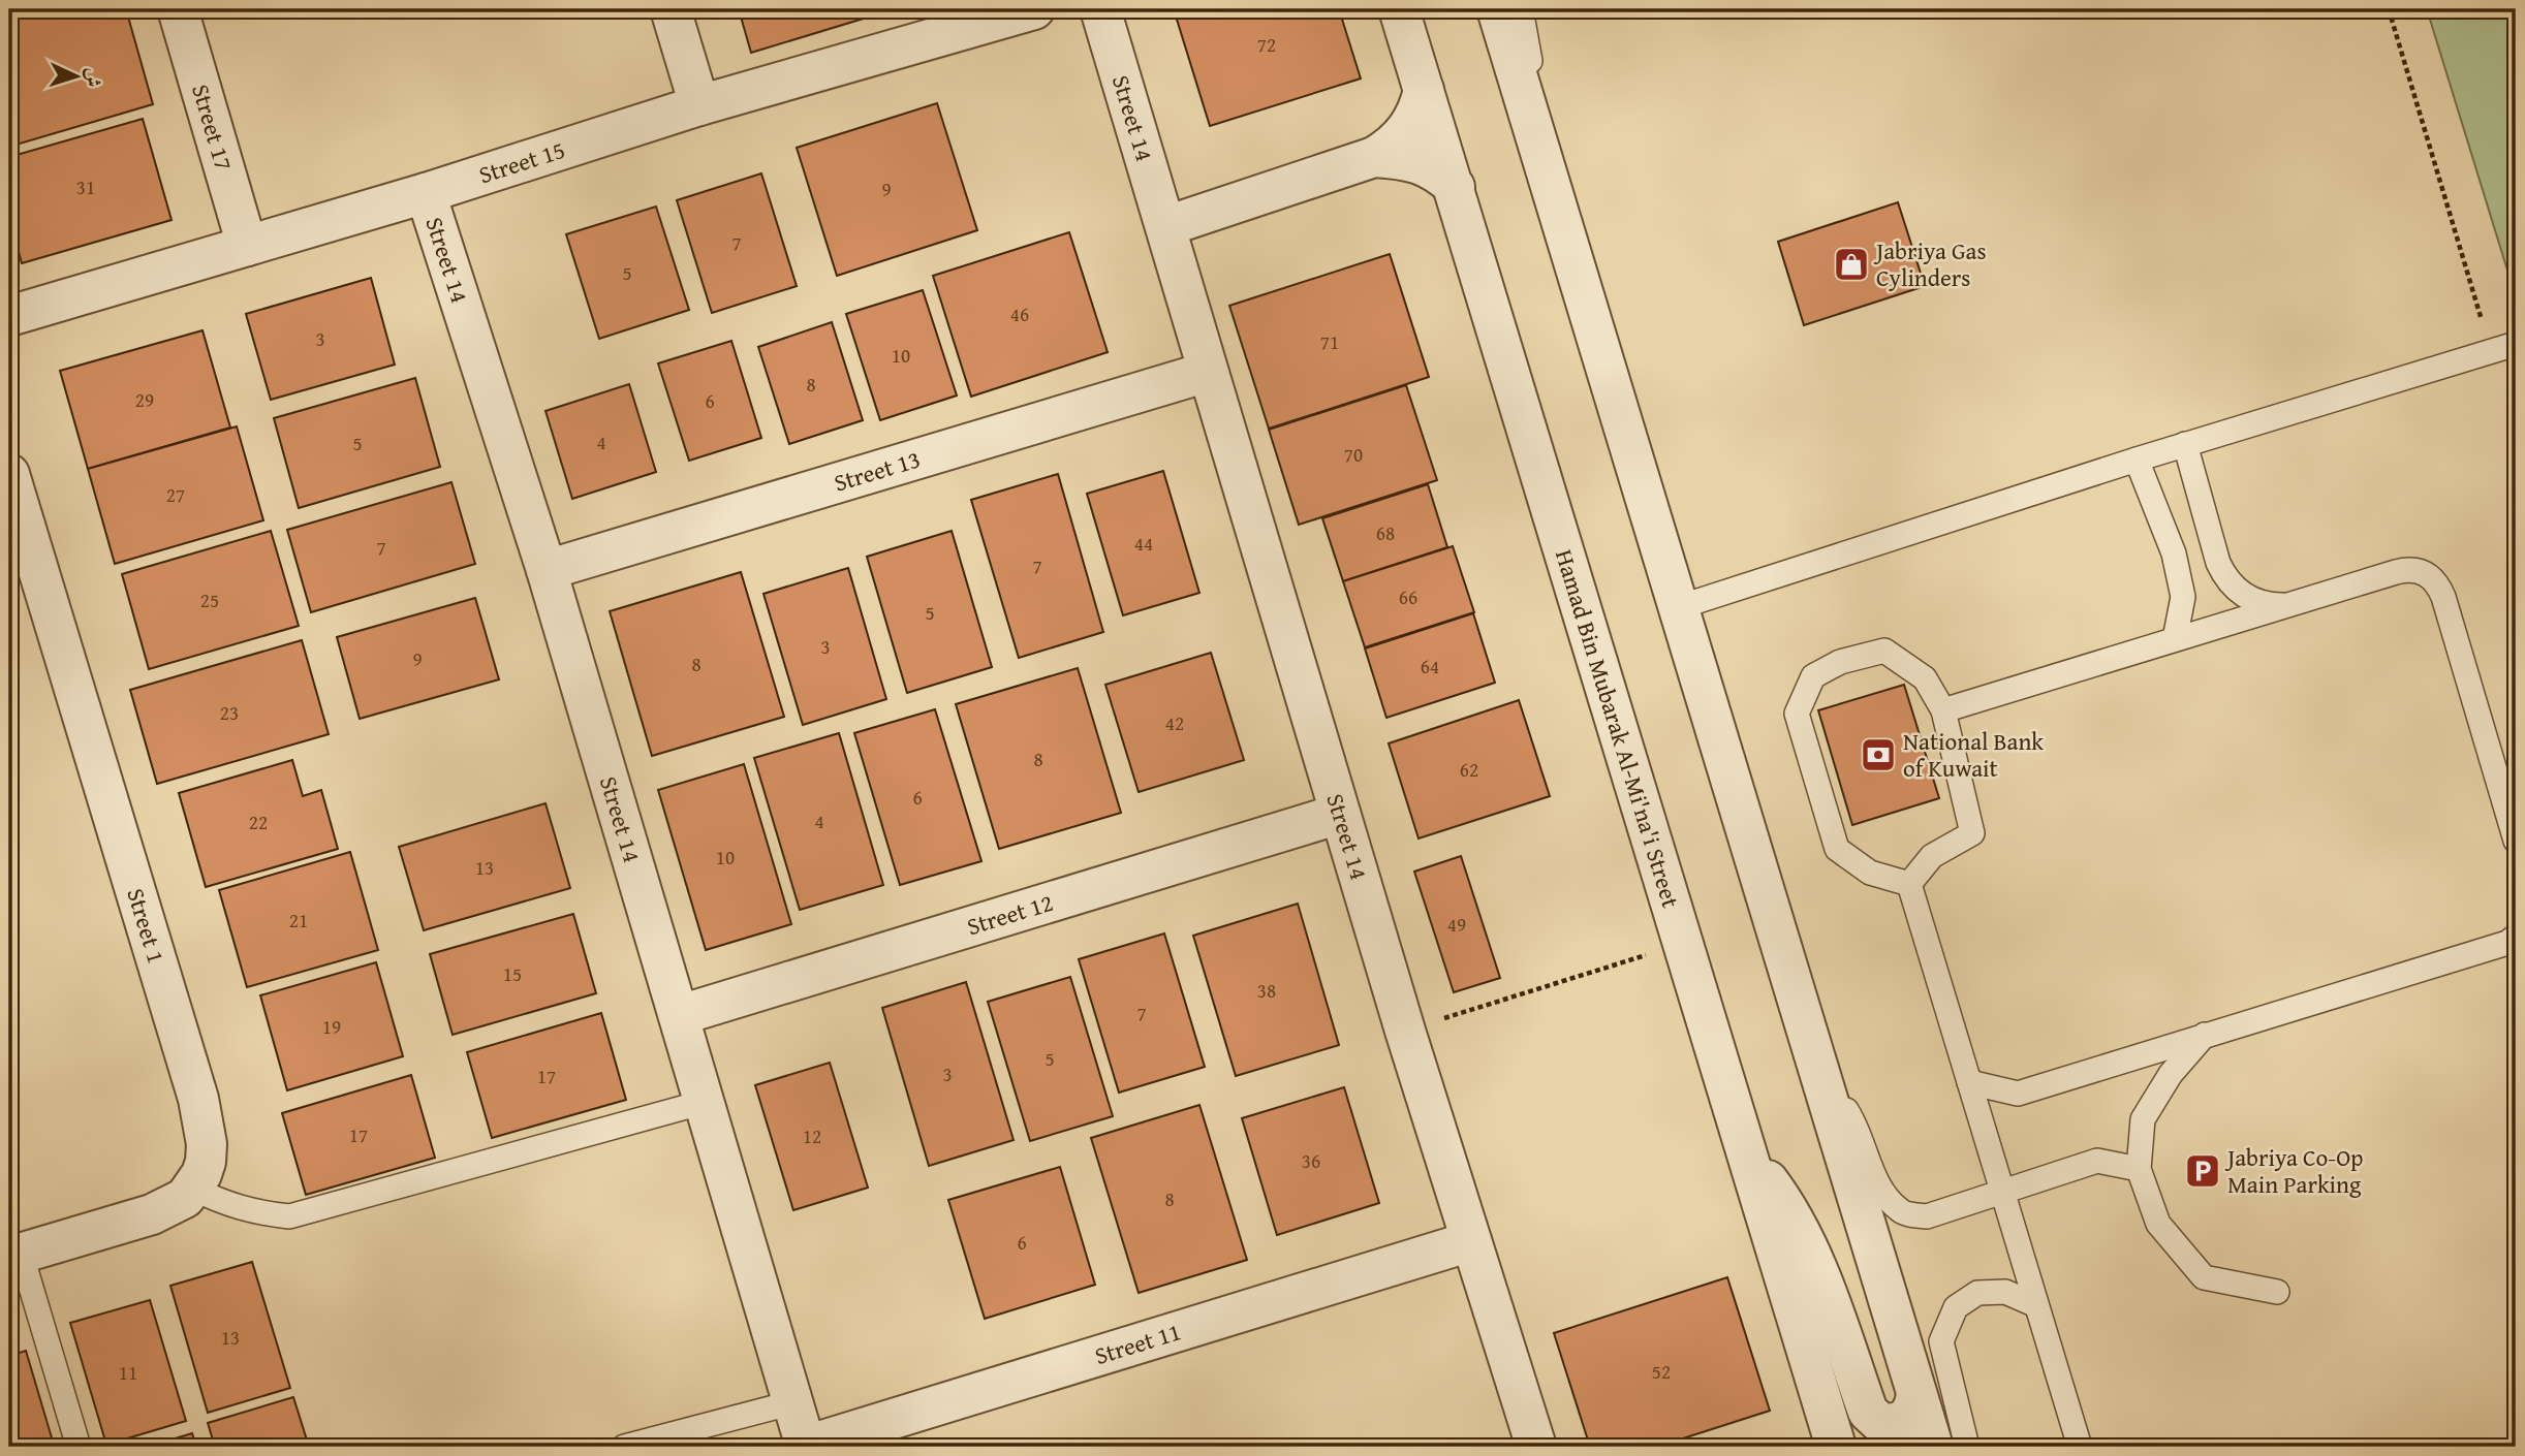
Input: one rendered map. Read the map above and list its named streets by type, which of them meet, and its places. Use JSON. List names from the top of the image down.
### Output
{
  "streets": {
    "street": [
      "Street 14",
      "Street 17",
      "Street 15",
      "Street 13",
      "Hamad Bin Mubarak Al-Mi'na'i Street",
      "Street 12",
      "Street 1",
      "Street 11"
    ]
  },
  "crossings": [
    ["Street 14", "Street 15"],
    ["Street 14", "Street 13"],
    ["Street 14", "Street 12"],
    ["Street 14", "Street 11"],
    ["Street 17", "Street 15"]
  ],
  "places": {
    "shop": ["Jabriya Gas Cylinders"],
    "bank": ["National Bank of Kuwait"],
    "parking": ["Jabriya Co-Op Main Parking"]
  },
  "house_numbers": [
    "72",
    "31",
    "9",
    "7",
    "5",
    "46",
    "3",
    "71",
    "10",
    "8",
    "29",
    "6",
    "4",
    "5",
    "70",
    "27",
    "68",
    "44",
    "7",
    "7",
    "66",
    "25",
    "5",
    "3",
    "9",
    "8",
    "64",
    "23",
    "42",
    "8",
    "62",
    "6",
    "4",
    "22",
    "10",
    "13",
    "21",
    "49",
    "15",
    "38",
    "7",
    "19",
    "5",
    "3",
    "17",
    "17",
    "12",
    "36",
    "8",
    "6",
    "13",
    "52",
    "11"
  ],
  "north": "right"
}
